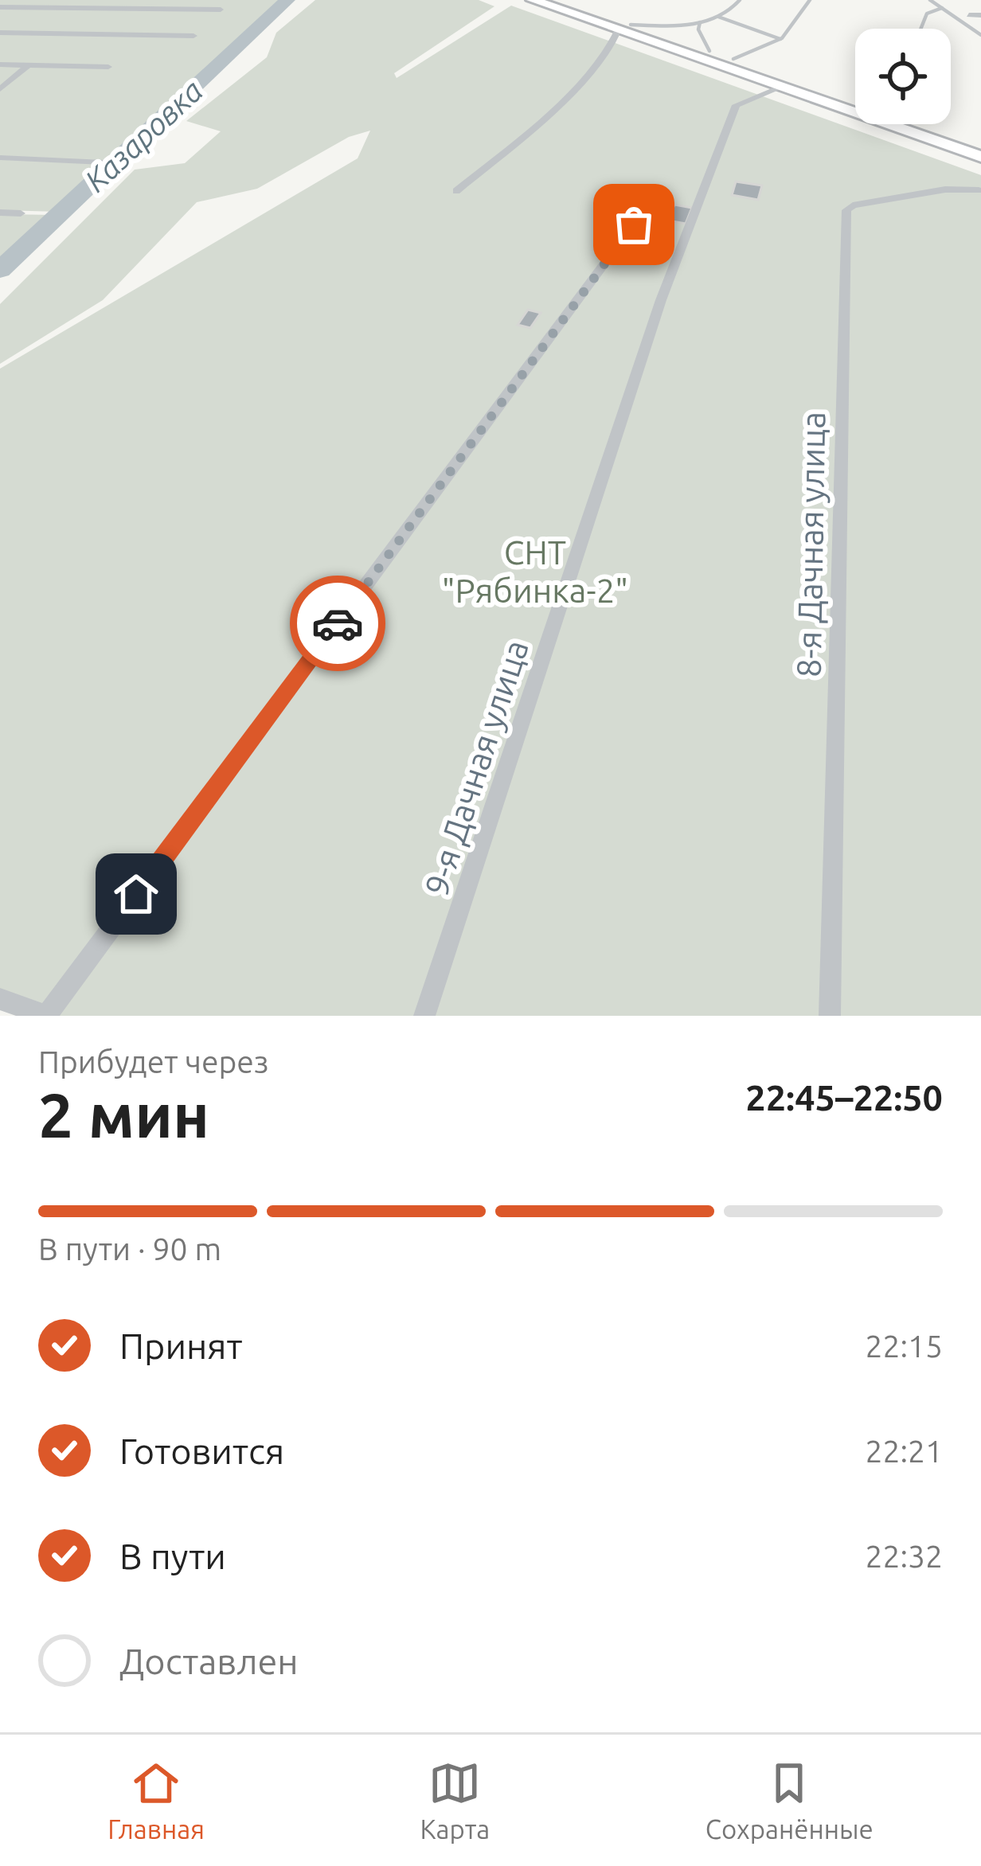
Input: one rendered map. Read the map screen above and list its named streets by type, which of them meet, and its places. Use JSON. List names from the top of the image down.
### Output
{
  "streets": {
    "street": ["8-я Дачная улица", "9-я Дачная улица"]
  },
  "water": ["Казаровка"],
  "parks": ["СНТ \"Рябинка-2\""],
  "page": {
    "heading": ["2 мин", "Прибудет через", "22:45–22:50"],
    "bar": "В пути · 90 m",
    "list": [
      ["Принят", "22:15"],
      ["Готовится", "22:21"],
      ["В пути", "22:32"],
      "Доставлен"
    ],
    "tabs": ["Главная", "Карта", "Сохранённые"]
  }
}
